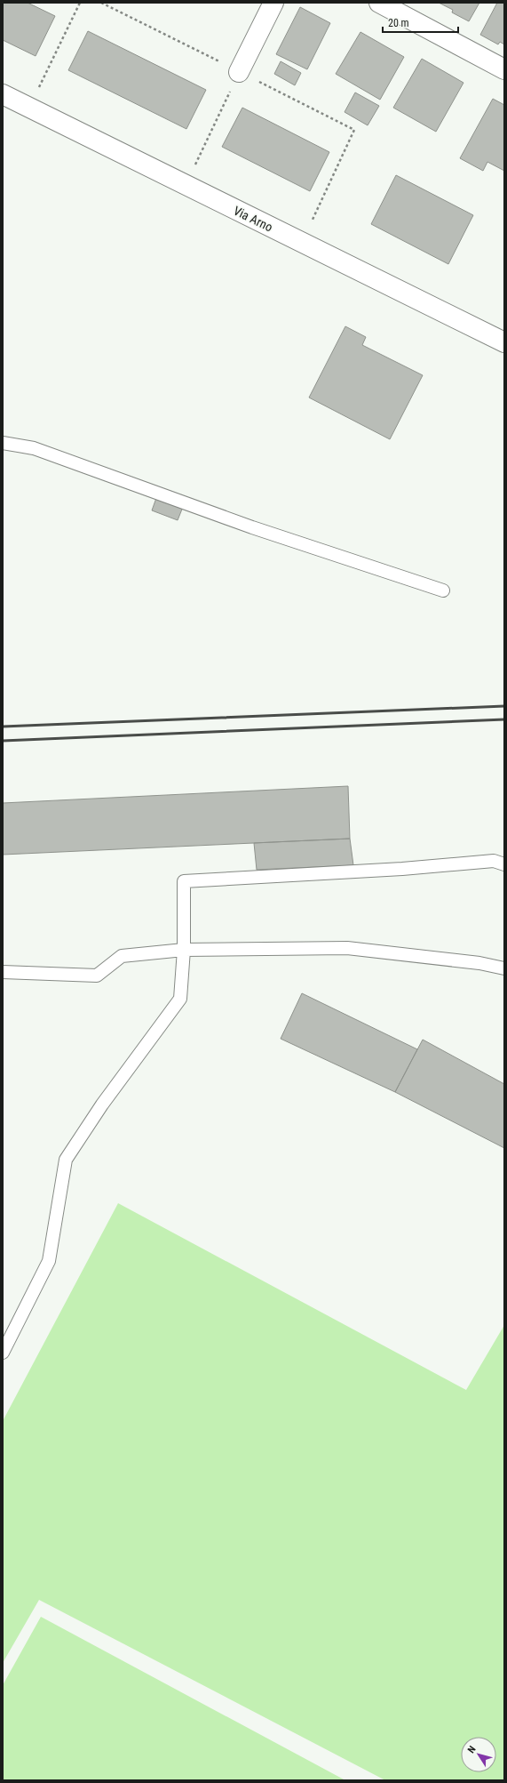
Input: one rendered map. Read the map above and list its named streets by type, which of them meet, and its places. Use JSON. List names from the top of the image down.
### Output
{
  "streets": {
    "street": ["Via Arno"]
  },
  "scale_bar": "20 m",
  "north": "top left"
}
